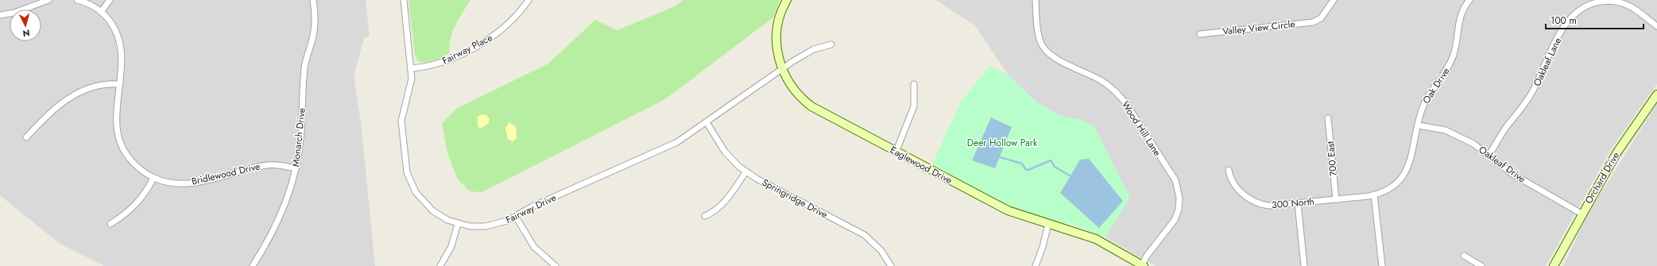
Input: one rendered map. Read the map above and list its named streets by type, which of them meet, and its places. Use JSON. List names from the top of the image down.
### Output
{
  "streets": {
    "main road": ["Eaglewood Drive", "Orchard Drive"],
    "street": [
      "Valley View Circle",
      "Fairway Place",
      "Oakleaf Lane",
      "Oak Drive",
      "Wood Hill Lane",
      "Monarch Drive",
      "700 East",
      "Oakleaf Drive",
      "Bridlewood Drive",
      "Springridge Drive",
      "300 North",
      "Fairway Drive"
    ]
  },
  "crossings": [
    ["Fairway Place", "Fairway Drive"],
    ["Oakleaf Lane", "Oakleaf Drive"],
    ["Oak Drive", "Oakleaf Drive"],
    ["Oak Drive", "300 North"],
    ["Wood Hill Lane", "Eaglewood Drive"],
    ["Monarch Drive", "Bridlewood Drive"],
    ["700 East", "300 North"],
    ["Oakleaf Drive", "Orchard Drive"],
    ["Eaglewood Drive", "Fairway Drive"],
    ["Springridge Drive", "Fairway Drive"]
  ],
  "parks": ["Deer Hollow Park"],
  "scale_bar": "100 m",
  "north": "bottom"
}
